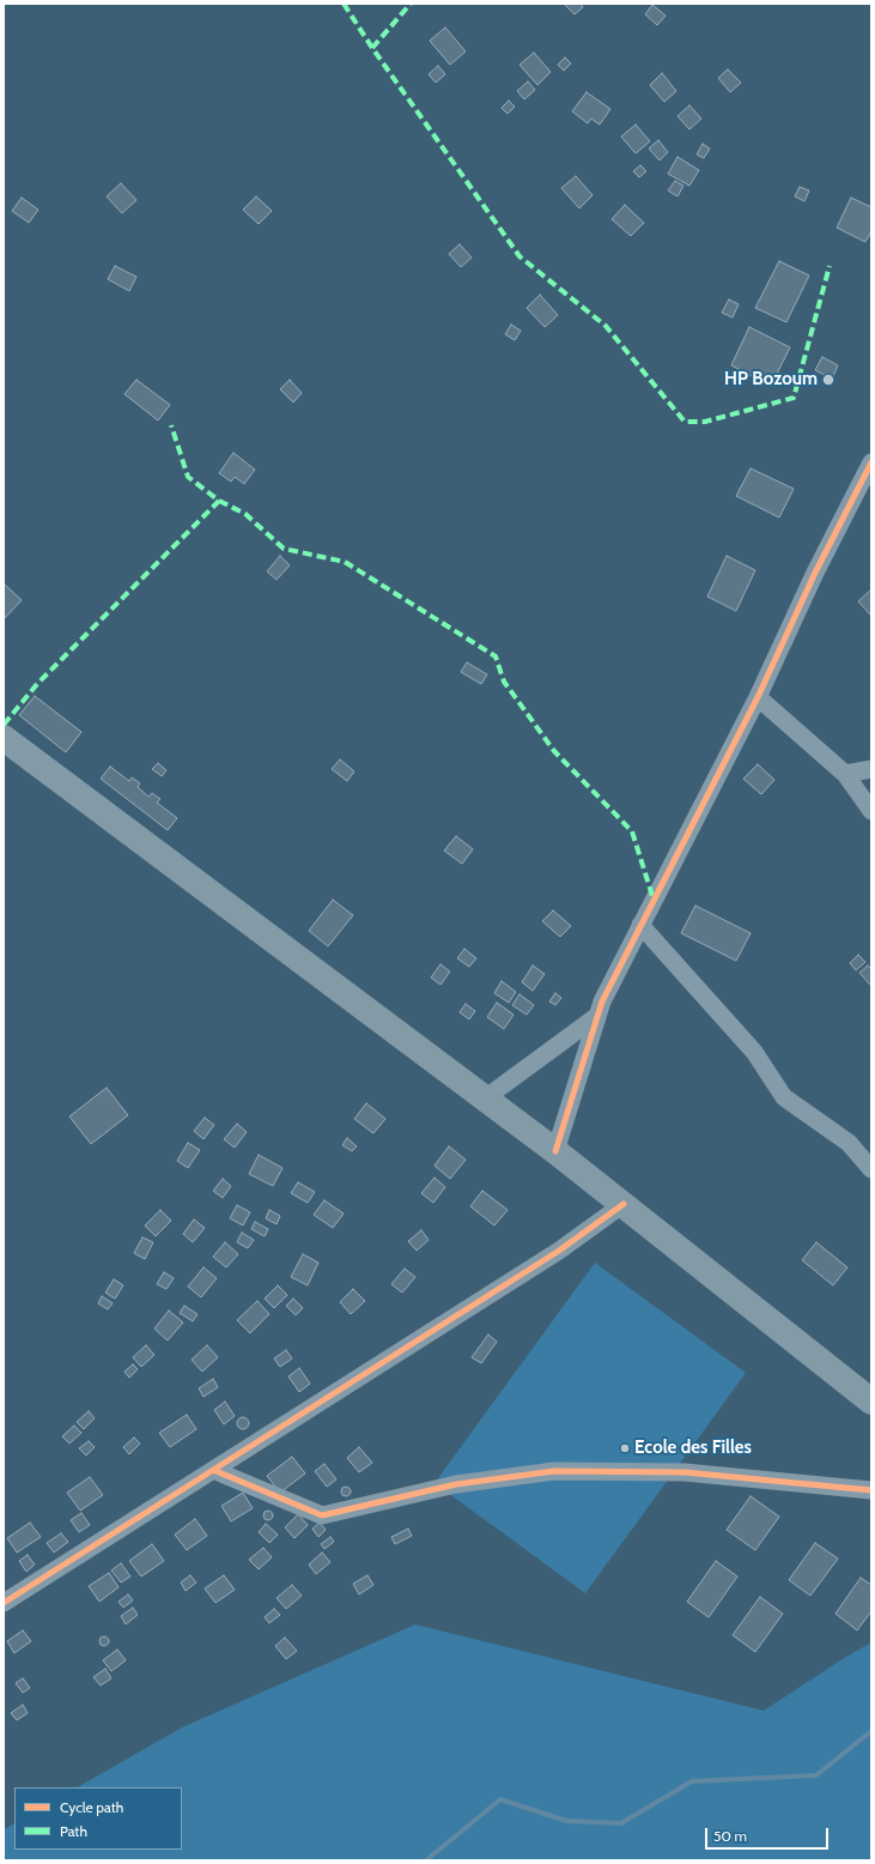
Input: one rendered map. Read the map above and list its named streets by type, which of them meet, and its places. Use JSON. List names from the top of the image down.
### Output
{
  "places": ["HP Bozoum", "Ecole des Filles"],
  "legend": ["Cycle path", "Path"],
  "scale_bar": "50 m"
}
